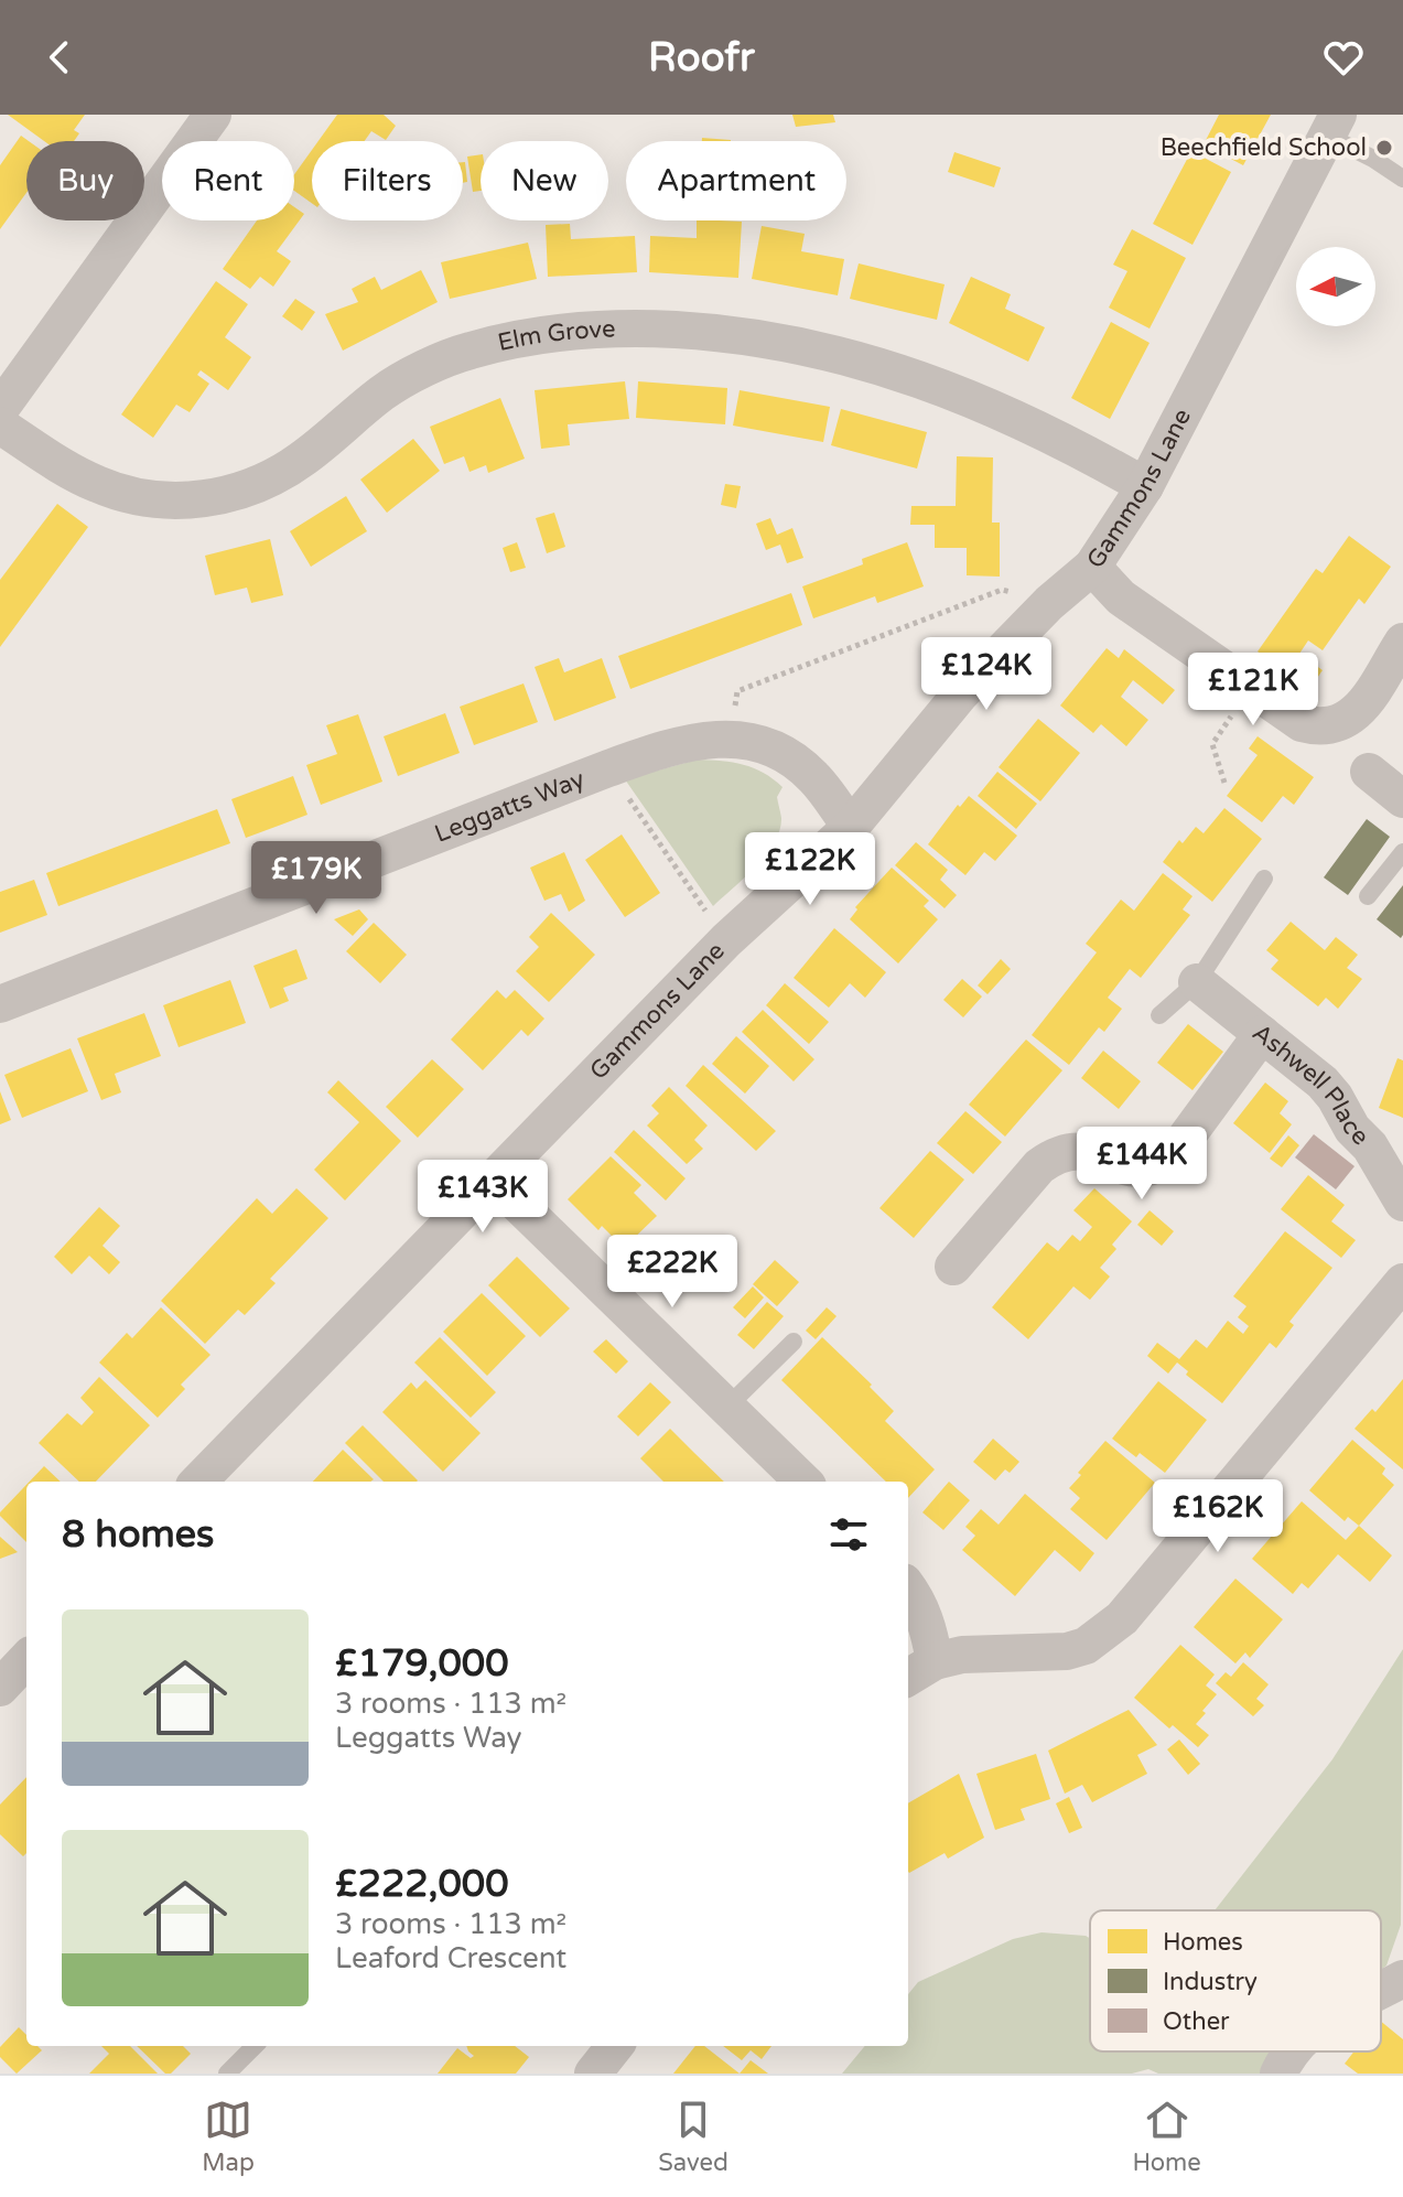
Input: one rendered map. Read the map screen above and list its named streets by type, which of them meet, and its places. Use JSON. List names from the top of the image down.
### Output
{
  "streets": {
    "street": [
      "Elm Grove",
      "Gammons Lane",
      "Leggatts Way",
      "Ashwell Place"
    ]
  },
  "crossings": [
    ["Elm Grove", "Gammons Lane"],
    ["Gammons Lane", "Leggatts Way"]
  ],
  "places": ["Beechfield School"],
  "legend": ["Homes", "Industry", "Other"],
  "north": "left",
  "page": {
    "header": "Roofr",
    "chip": [
      "Buy",
      "Rent",
      "Filters",
      "New",
      "Apartment"
    ],
    "price": [
      "£124K",
      "£121K",
      "£122K",
      "£179K",
      "£144K",
      "£143K",
      "£222K",
      "£162K"
    ],
    "heading": "8 homes",
    "list": [
      {
        "name": "£179,000",
        "note": "3 rooms · 113 m² · Leggatts Way"
      },
      {
        "name": "£222,000",
        "note": "3 rooms · 113 m² · Leaford Crescent"
      }
    ],
    "tabs": ["Map", "Saved", "Home"]
  }
}
